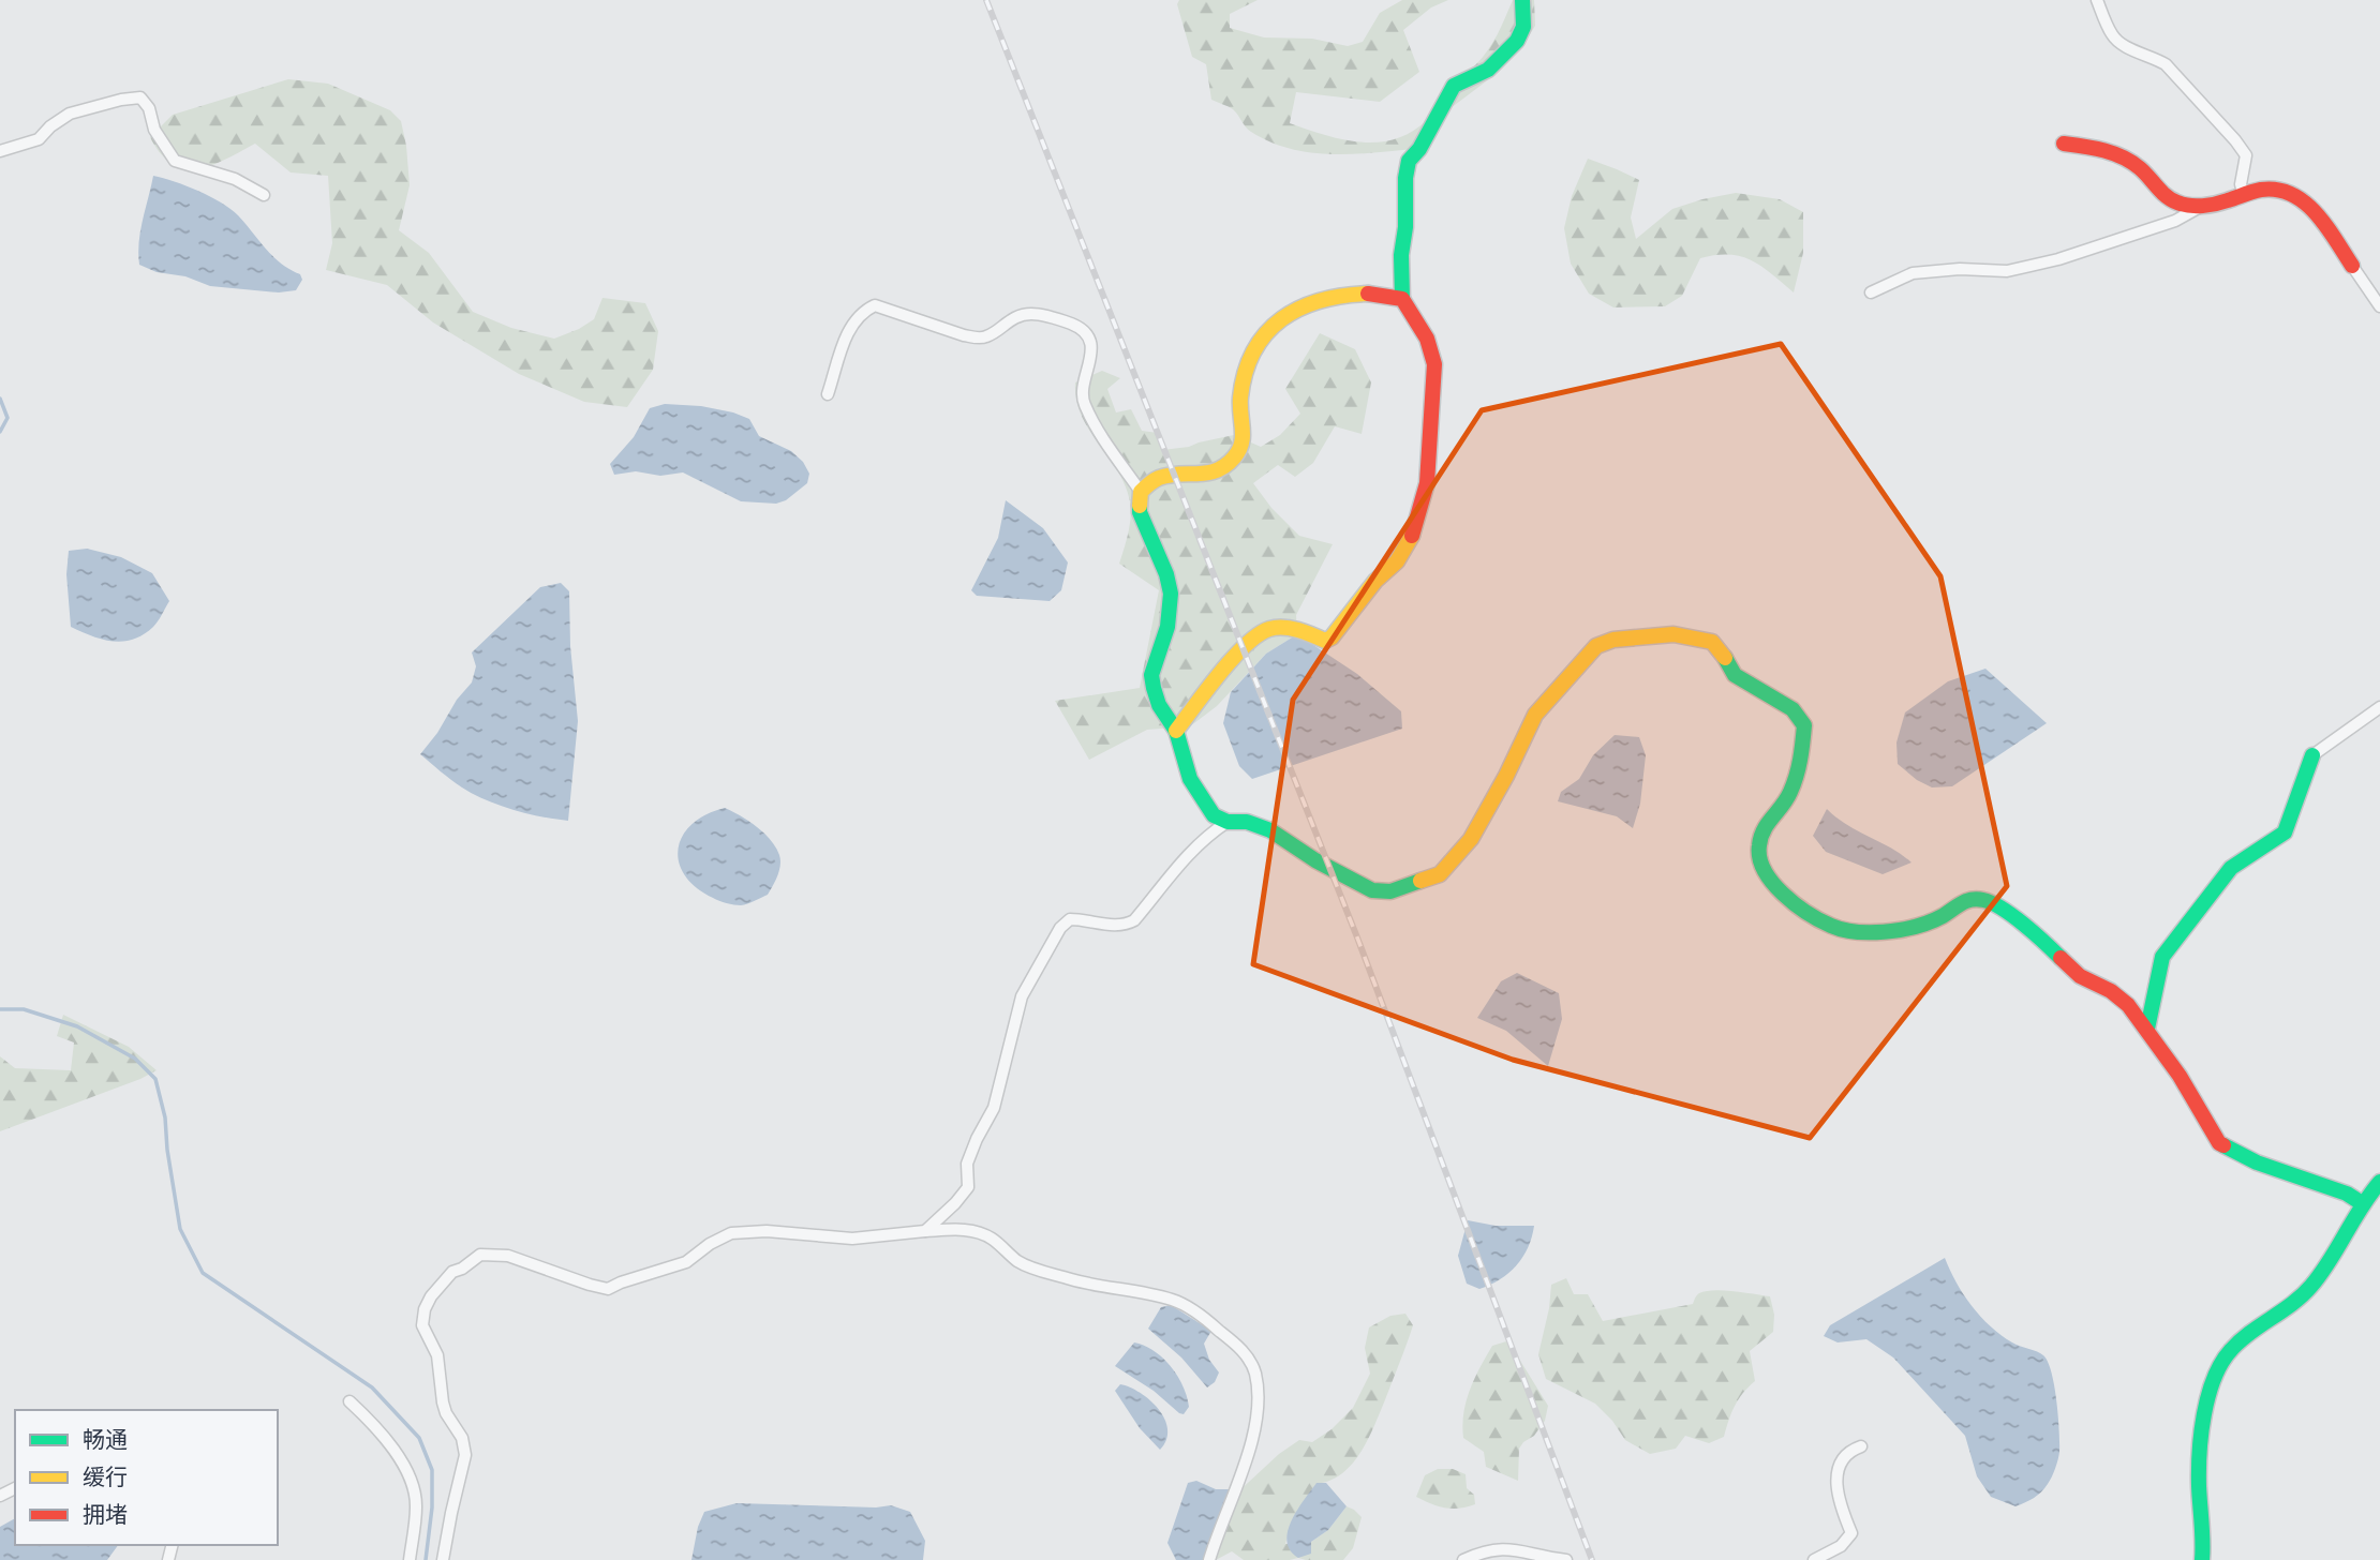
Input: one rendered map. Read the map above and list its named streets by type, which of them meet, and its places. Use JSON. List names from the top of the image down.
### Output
{
  "legend": ["畅通", "缓行", "拥堵"]
}
